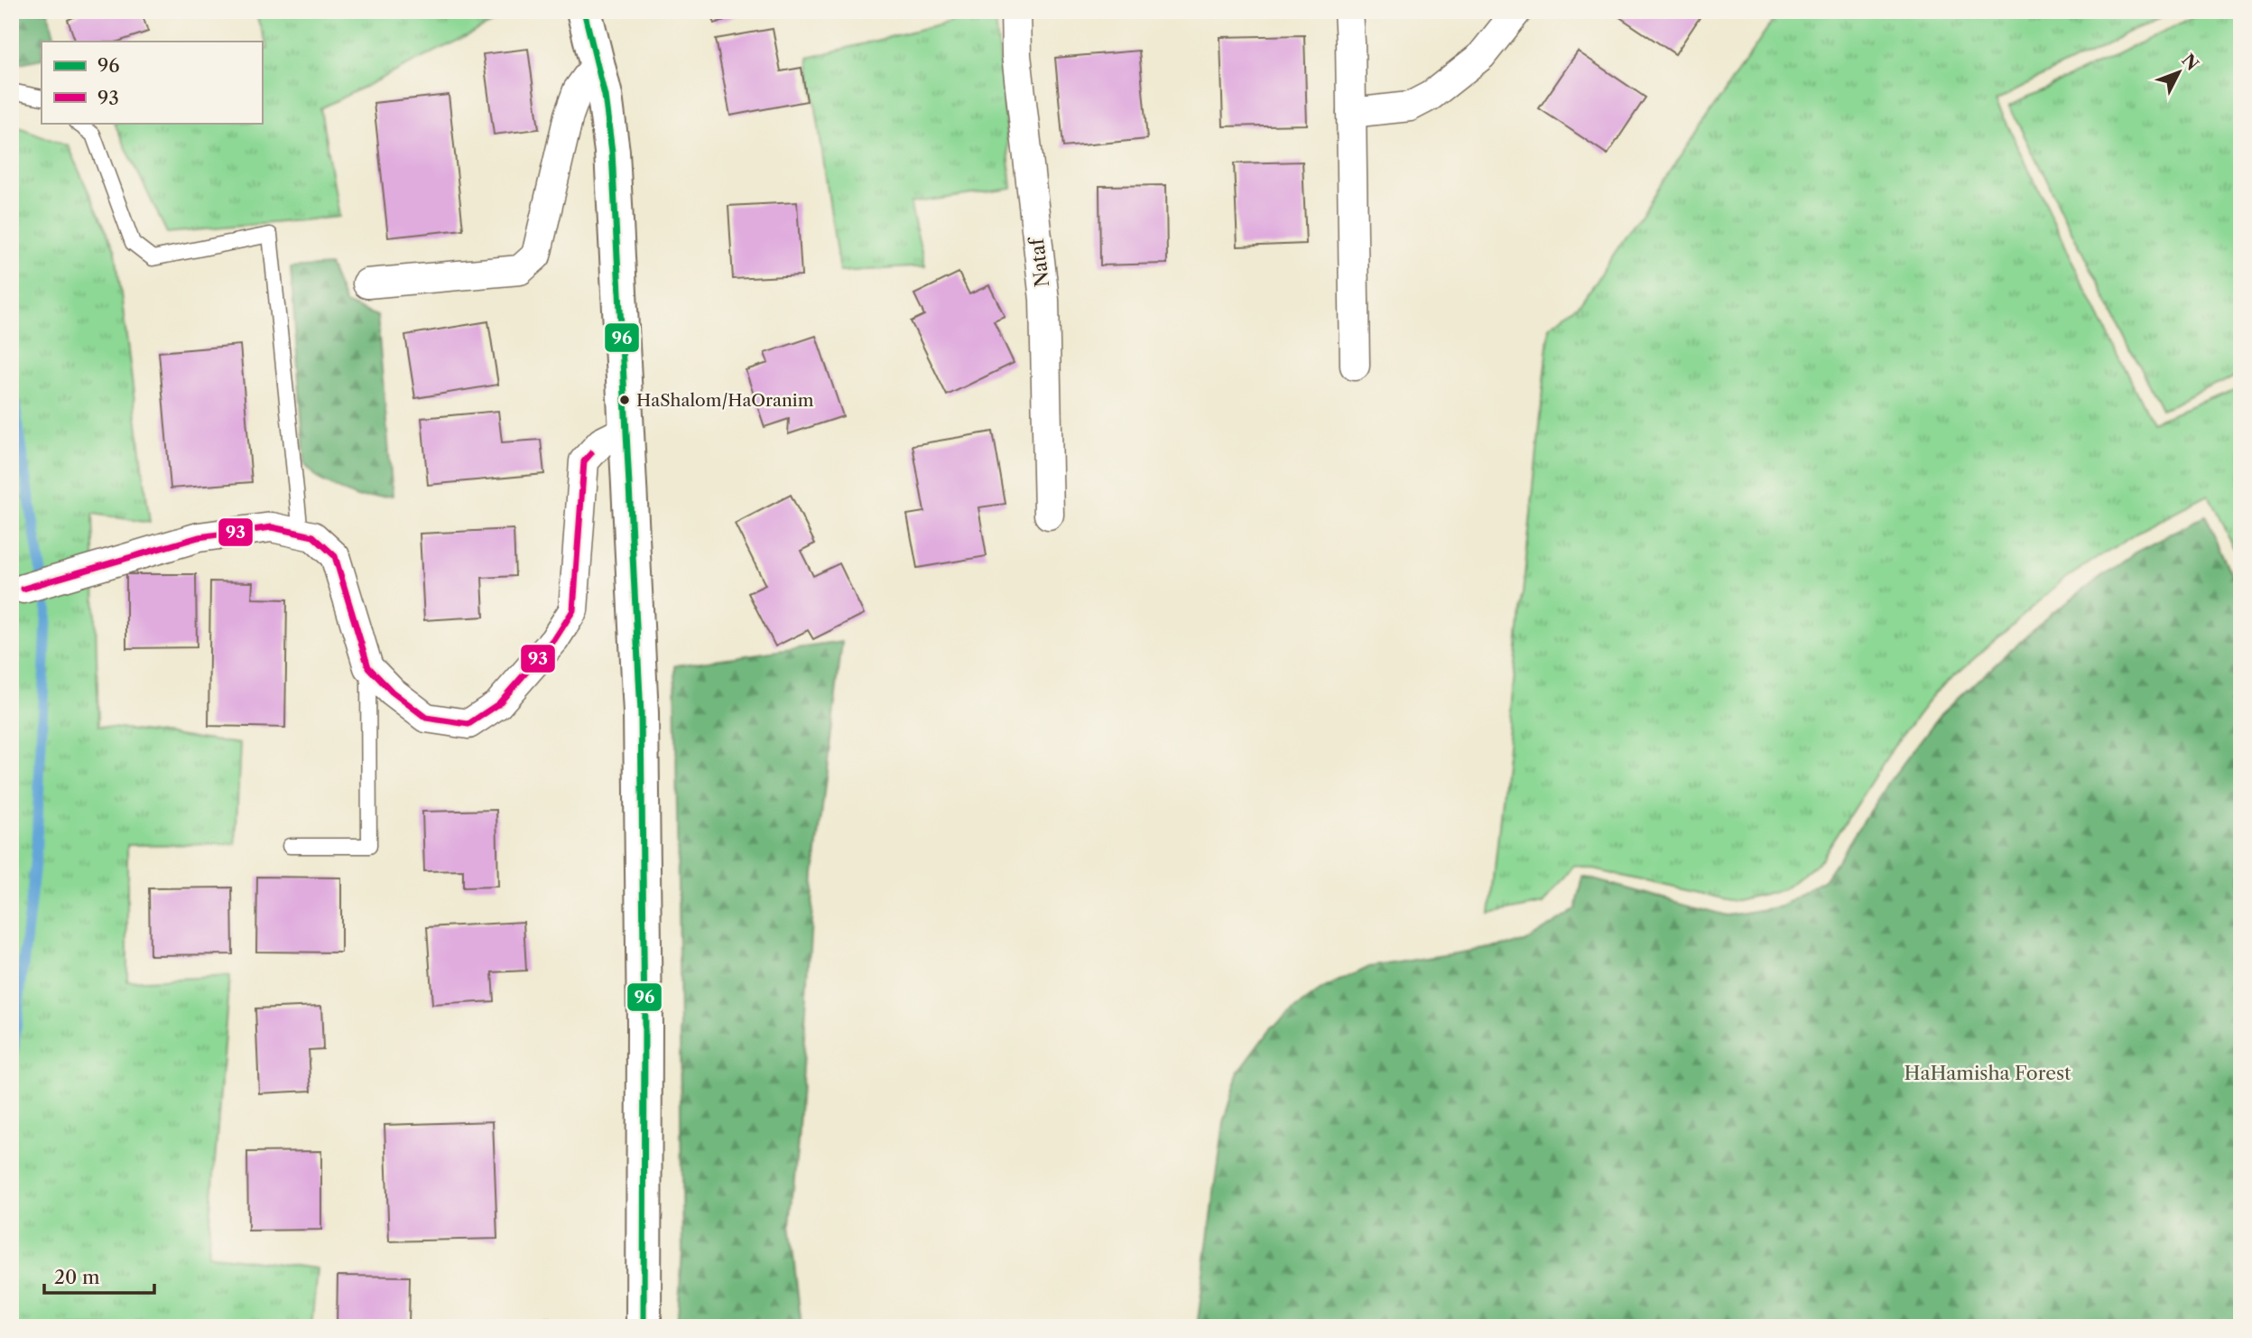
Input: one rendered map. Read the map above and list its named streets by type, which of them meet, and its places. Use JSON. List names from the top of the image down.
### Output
{
  "streets": {
    "street": ["Nataf"]
  },
  "parks": ["HaHamisha Forest"],
  "places": ["HaShalom/HaOranim"],
  "lines": ["transit line 96", "transit line 93"],
  "legend": ["96", "93"],
  "scale_bar": "20 m",
  "north": "top right"
}
